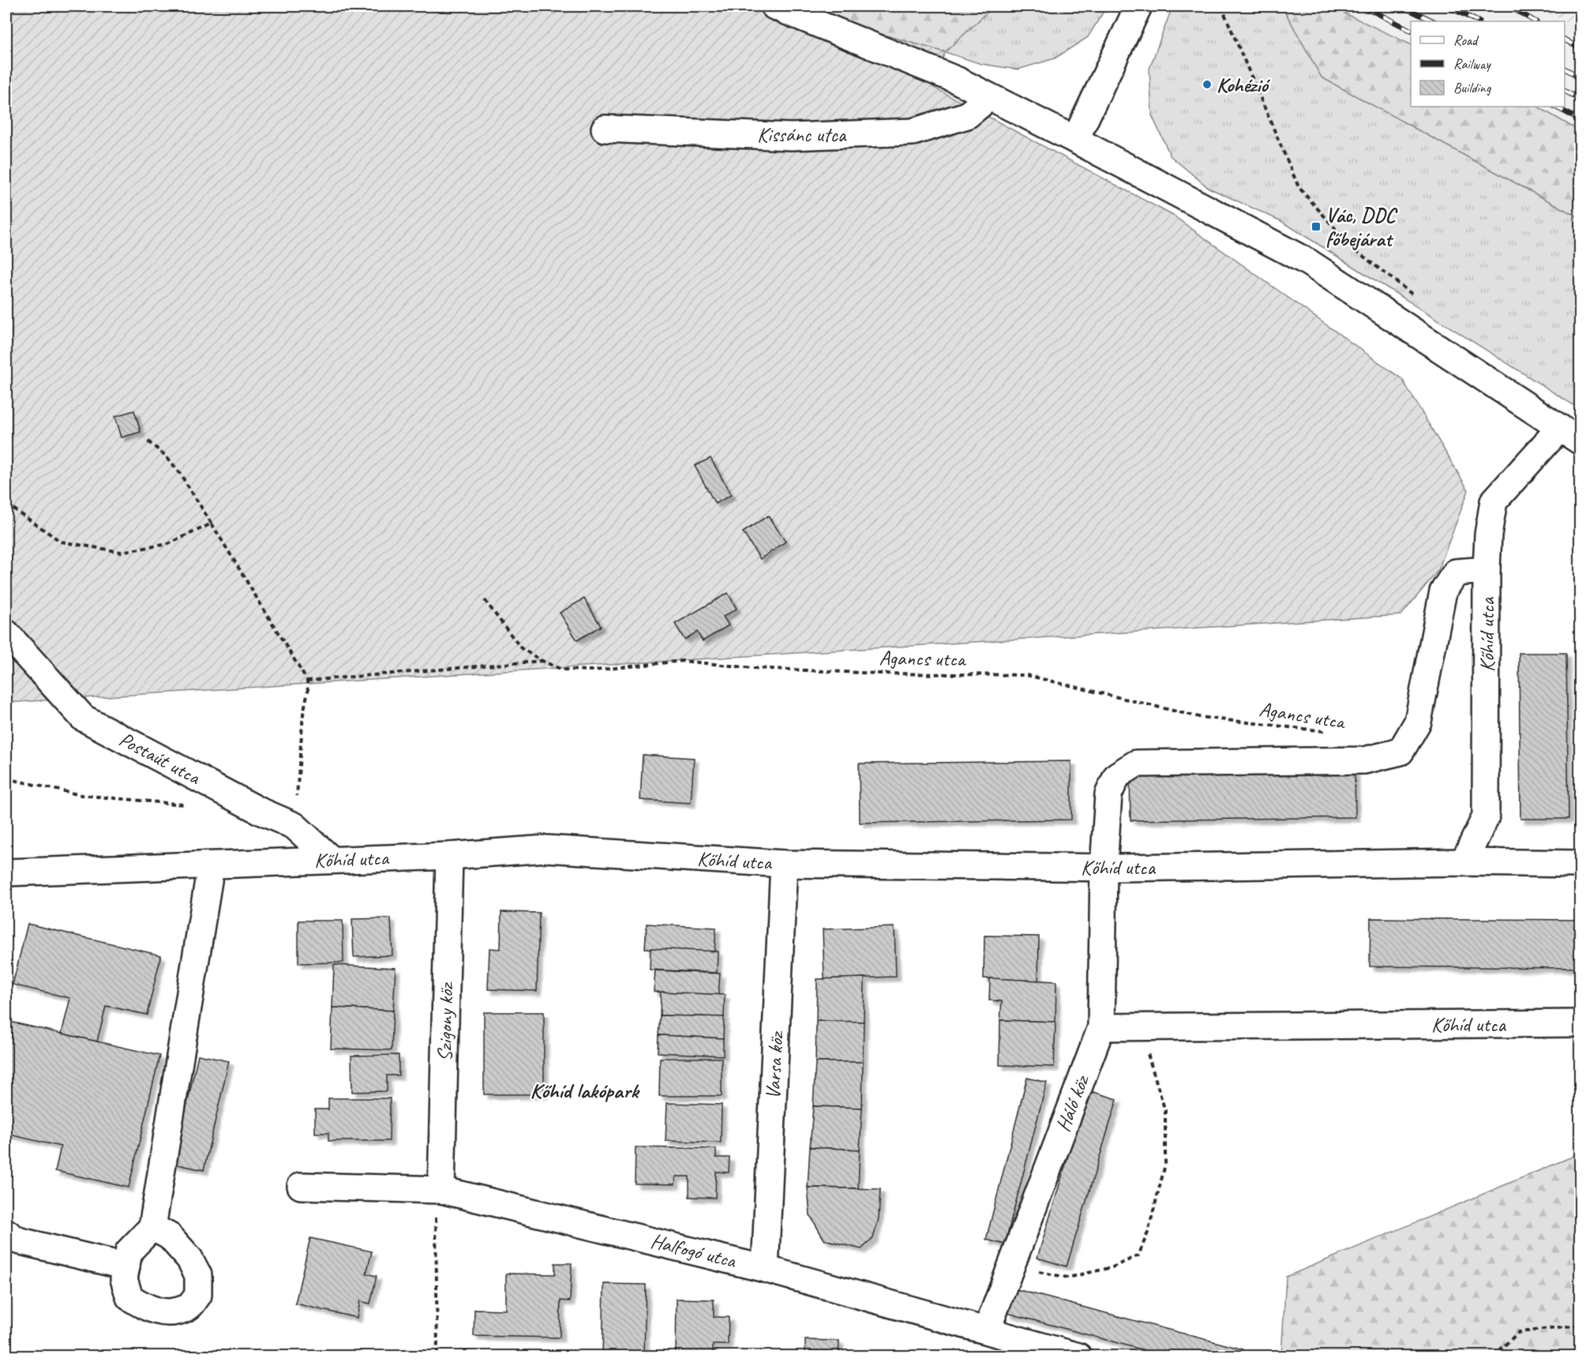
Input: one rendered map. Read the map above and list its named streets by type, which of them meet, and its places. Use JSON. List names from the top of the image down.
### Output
{
  "streets": {
    "street": [
      "Kissánc utca",
      "Kőhíd utca",
      "Postaút utca",
      "Szigony köz",
      "Varsa köz",
      "Háló köz",
      "Halfogó utca"
    ],
    "path": ["Agancs utca"]
  },
  "crossings": [
    ["Kőhíd utca", "Postaút utca"],
    ["Kőhíd utca", "Szigony köz"],
    ["Kőhíd utca", "Varsa köz"],
    ["Kőhíd utca", "Háló köz"],
    ["Szigony köz", "Halfogó utca"],
    ["Varsa köz", "Halfogó utca"],
    ["Háló köz", "Halfogó utca"]
  ],
  "districts": ["Kőhíd lakópark"],
  "places": {
    "other": ["Kohézió"],
    "transit": ["Vác, DDC főbejárat"]
  },
  "legend": ["Road", "Railway", "Building"]
}
